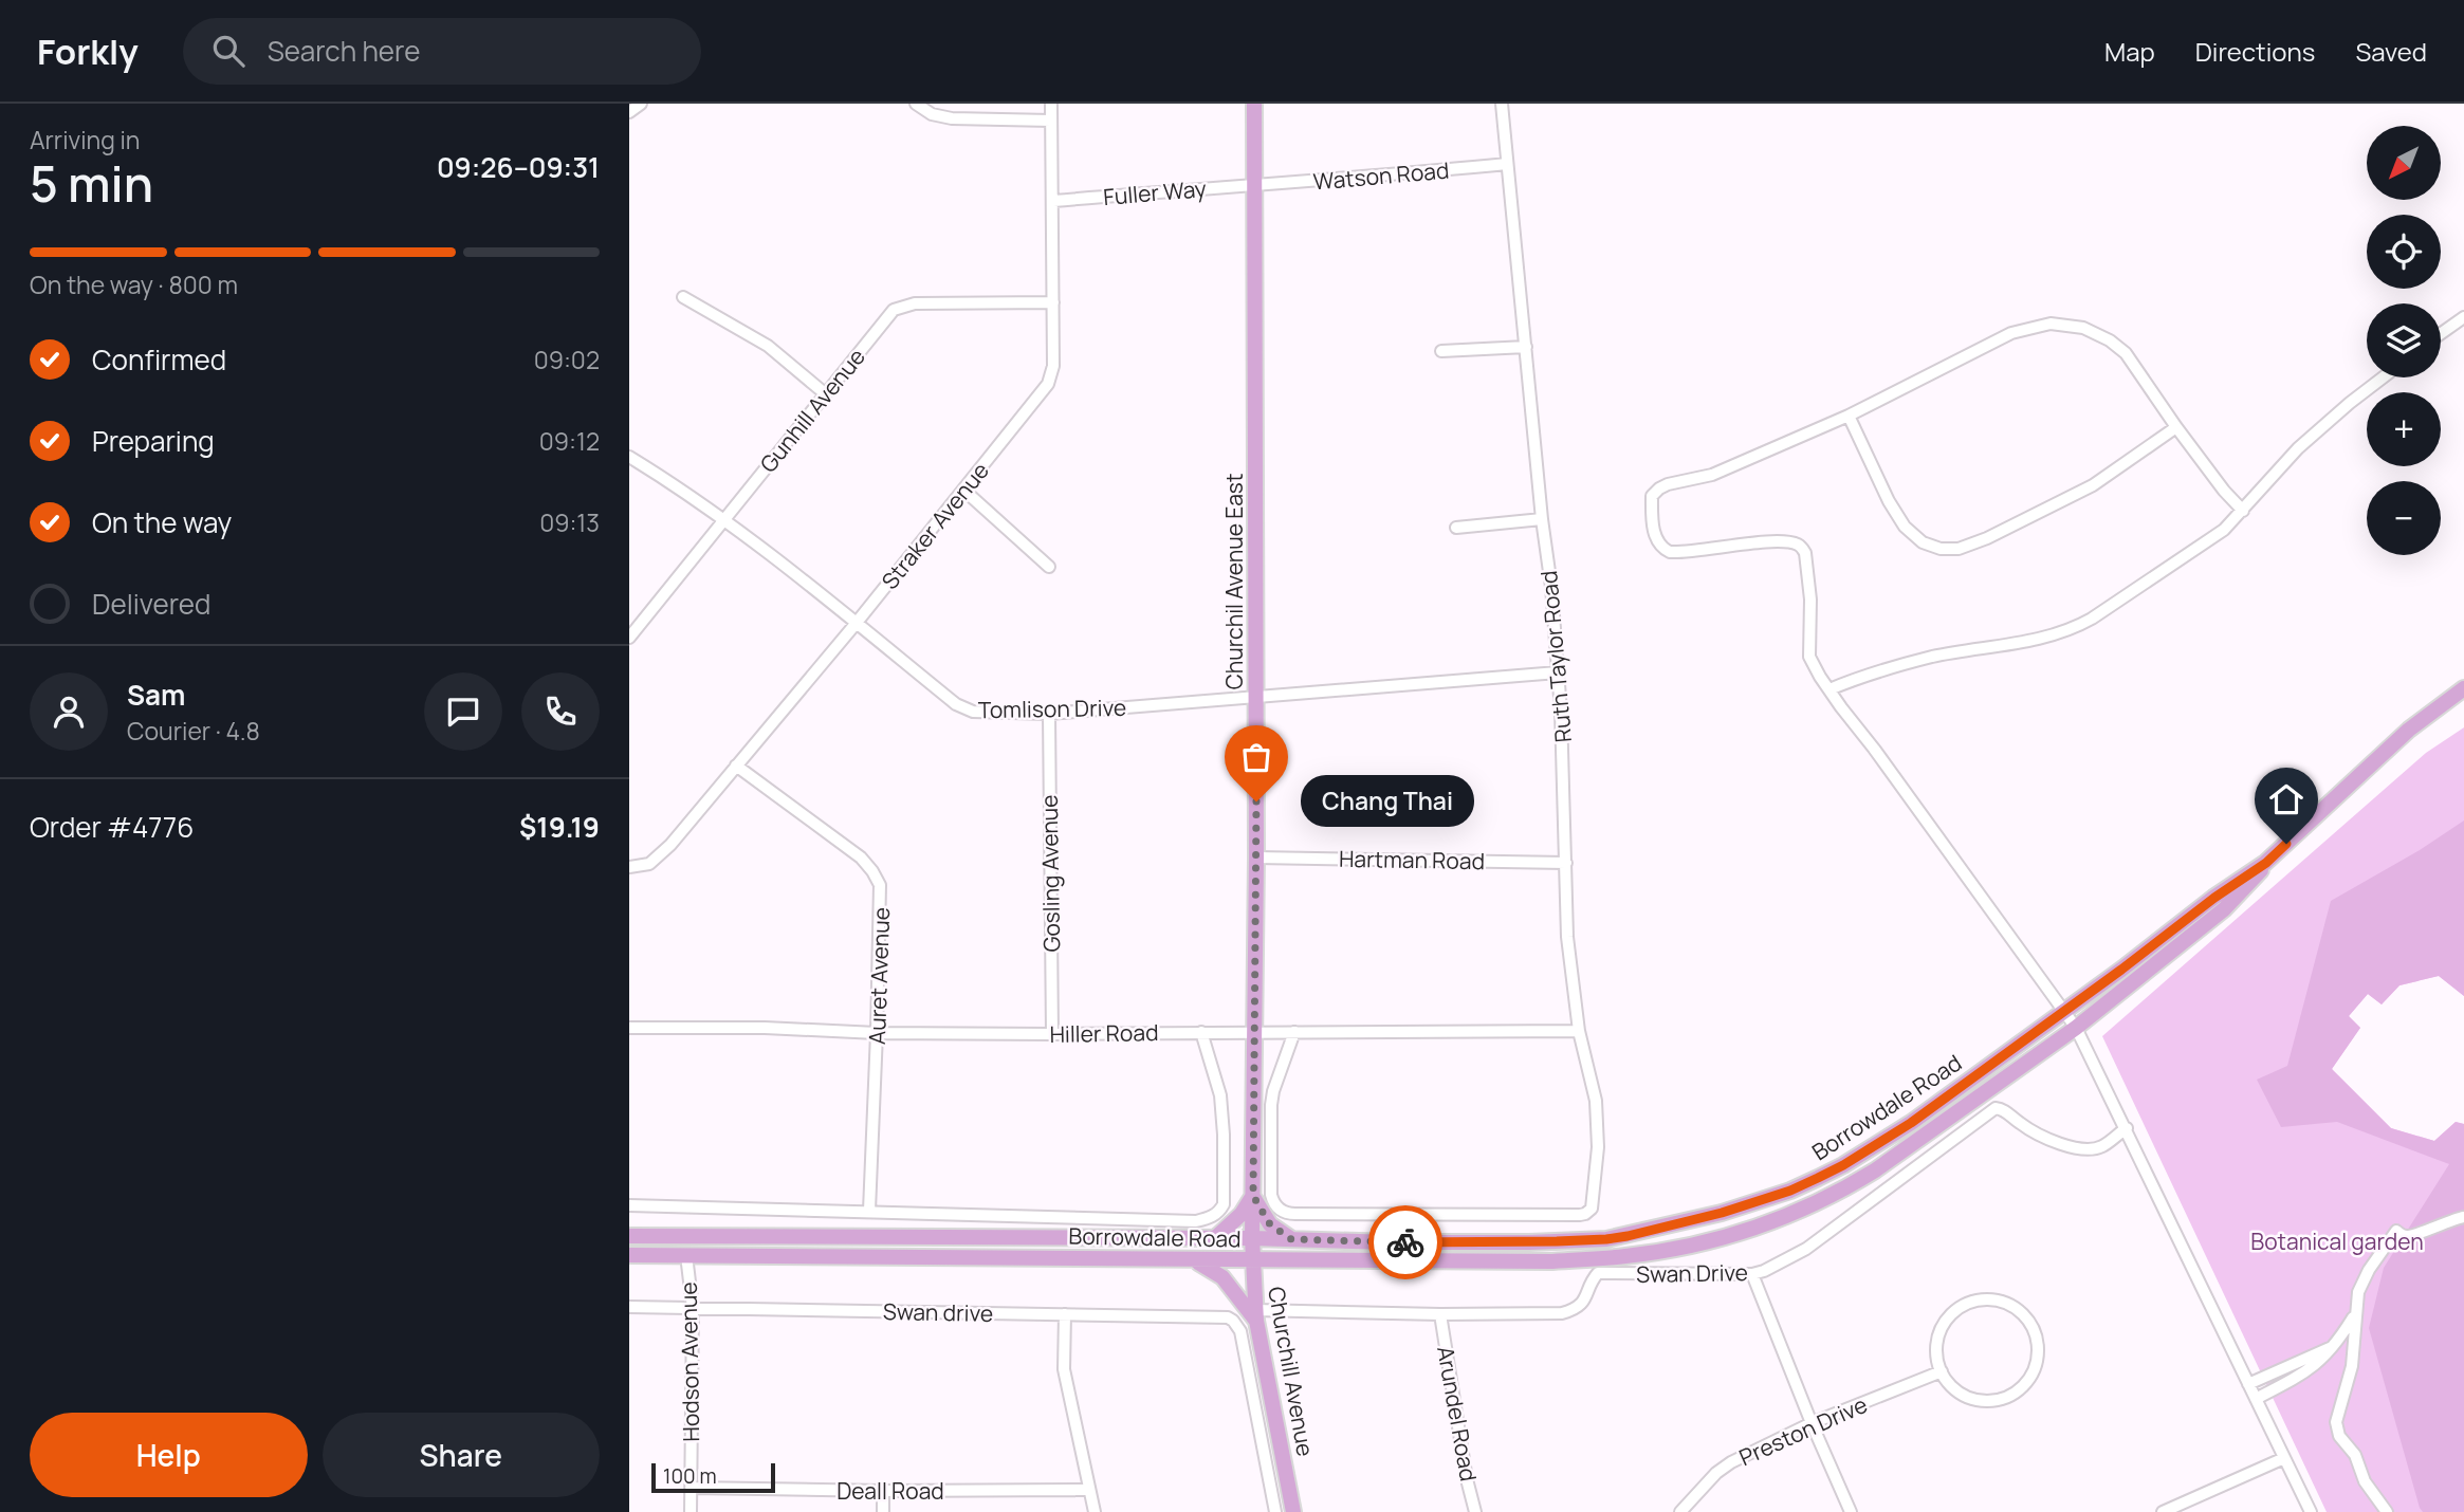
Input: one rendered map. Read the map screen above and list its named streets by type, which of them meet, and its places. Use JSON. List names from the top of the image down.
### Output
{
  "streets": {
    "main road": ["Churchil Avenue East", "Borrowdale Road", "Churchill Avenue"],
    "street": [
      "Watson Road",
      "Fuller Way",
      "Gunhill Avenue",
      "Straker Avenue",
      "Ruth Taylor Road",
      "Tomlison Drive",
      "Hartman Road",
      "Gosling Avenue",
      "Auret Avenue",
      "Hiller Road",
      "Swan Drive",
      "Swan drive",
      "Hodson Avenue",
      "Arundel Road",
      "Preston Drive",
      "Deall Road"
    ]
  },
  "crossings": [
    ["Watson Road", "Fuller Way"],
    ["Watson Road", "Churchil Avenue East"],
    ["Watson Road", "Ruth Taylor Road"],
    ["Fuller Way", "Straker Avenue"],
    ["Fuller Way", "Churchil Avenue East"],
    ["Gunhill Avenue", "Straker Avenue"],
    ["Gunhill Avenue", "Tomlison Drive"],
    ["Straker Avenue", "Tomlison Drive"],
    ["Straker Avenue", "Auret Avenue"],
    ["Churchil Avenue East", "Tomlison Drive"],
    ["Churchil Avenue East", "Hartman Road"],
    ["Churchil Avenue East", "Hiller Road"],
    ["Churchil Avenue East", "Borrowdale Road"],
    ["Churchil Avenue East", "Churchill Avenue"],
    ["Ruth Taylor Road", "Tomlison Drive"],
    ["Ruth Taylor Road", "Hartman Road"],
    ["Ruth Taylor Road", "Hiller Road"],
    ["Tomlison Drive", "Gosling Avenue"],
    ["Gosling Avenue", "Hiller Road"],
    ["Auret Avenue", "Hiller Road"],
    ["Borrowdale Road", "Hodson Avenue"],
    ["Borrowdale Road", "Churchill Avenue"],
    ["Swan Drive", "Churchill Avenue"],
    ["Swan Drive", "Arundel Road"],
    ["Swan drive", "Hodson Avenue"],
    ["Hodson Avenue", "Deall Road"]
  ],
  "parks": ["Botanical garden"],
  "places": ["Chang Thai"],
  "scale_bar": "100 m",
  "north": "bottom left",
  "page": {
    "header": "Forkly",
    "search": "Search here",
    "nav": ["Map", "Directions", "Saved"],
    "heading": ["5 min", "Arriving in", "09:26–09:31"],
    "panel": [
      "Sam",
      "Courier · 4.8",
      "Order #4776",
      "$19.19"
    ],
    "map_buttons": ["+", "−"],
    "bar": "On the way · 800 m",
    "list": [
      ["Confirmed", "09:02"],
      ["Preparing", "09:12"],
      ["On the way", "09:13"],
      "Delivered"
    ],
    "bubble": "Chang Thai",
    "buttons": ["Help", "Share"],
    "scale": "100 m"
  }
}
